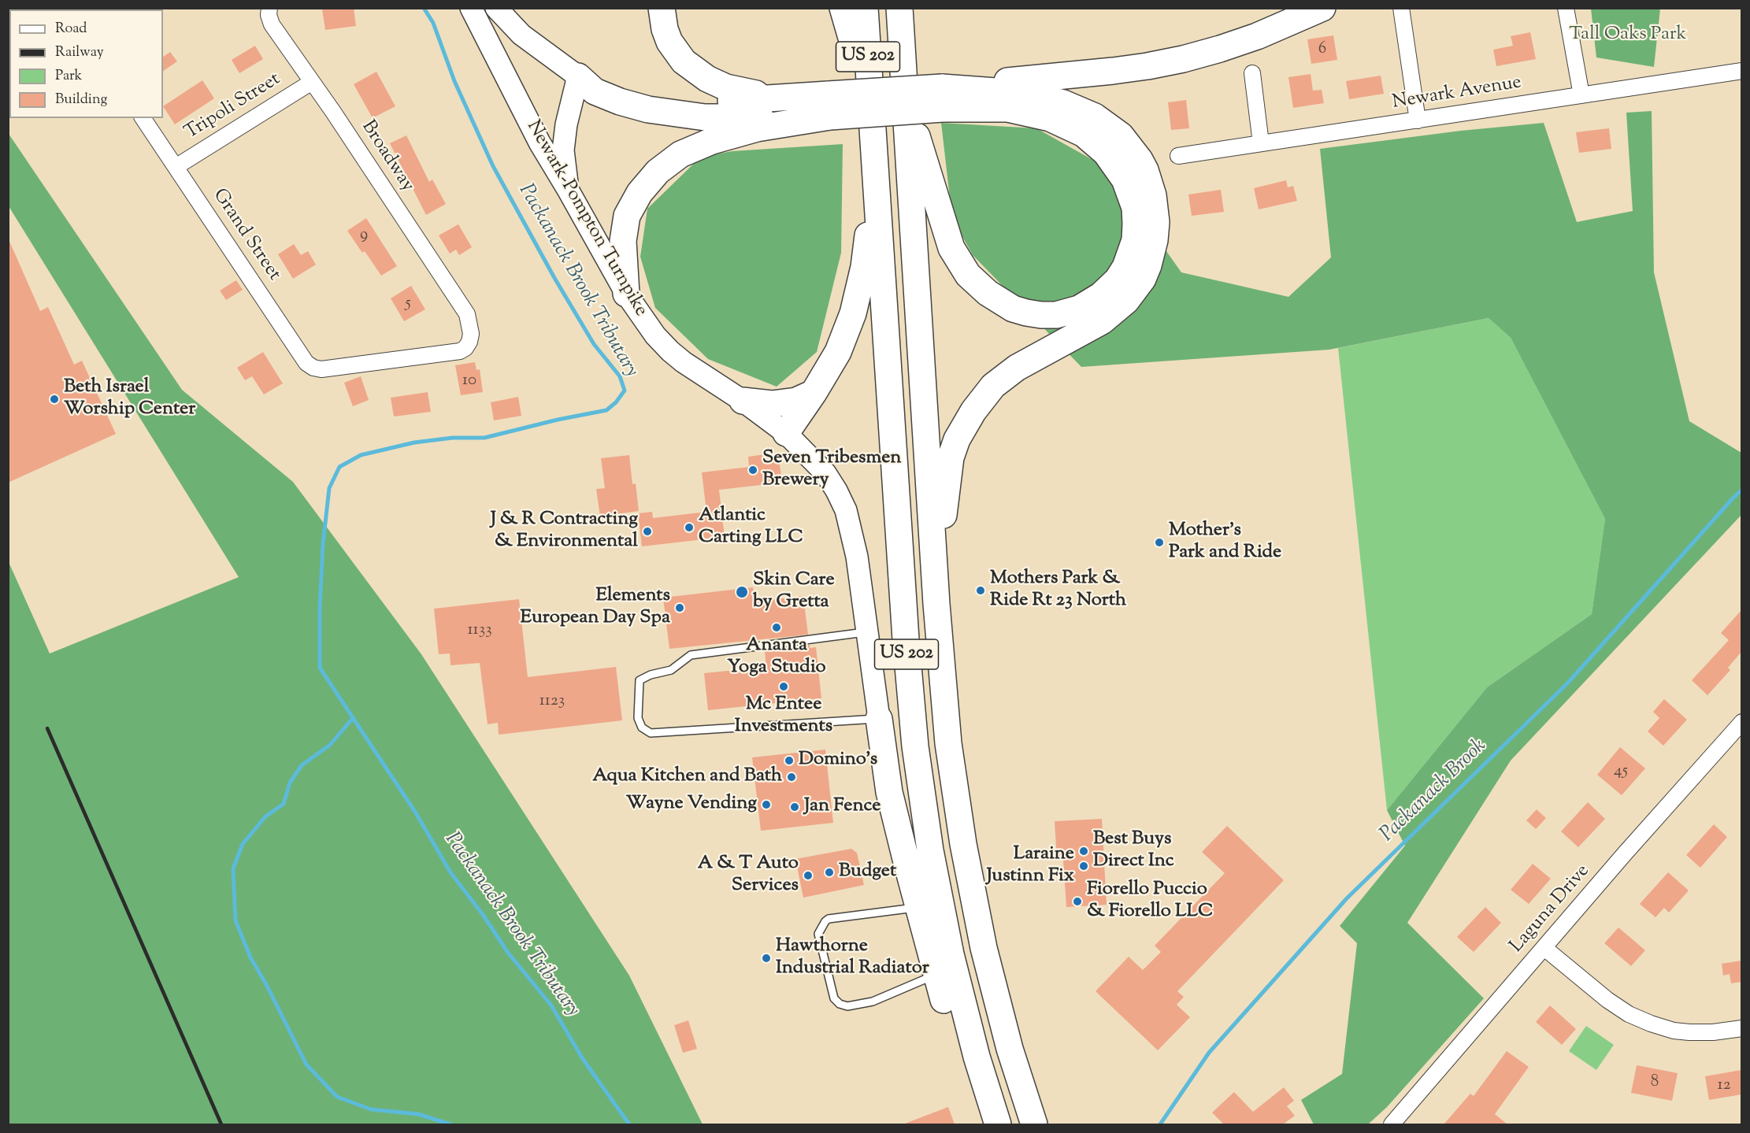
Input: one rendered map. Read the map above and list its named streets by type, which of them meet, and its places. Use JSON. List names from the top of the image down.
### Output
{
  "streets": {
    "highway": ["US 202"],
    "main road": ["Newark-Pompton Turnpike"],
    "street": [
      "Newark Avenue",
      "Tripoli Street",
      "Broadway",
      "Grand Street",
      "Laguna Drive"
    ]
  },
  "crossings": [
    ["Tripoli Street", "Broadway"],
    ["Tripoli Street", "Grand Street"],
    ["Broadway", "Grand Street"]
  ],
  "water": ["Packanack Brook Tributary", "Packanack Brook"],
  "parks": ["Tall Oaks Park"],
  "places": [
    "Beth Israel Worship Center",
    "Seven Tribesmen Brewery",
    "Atlantic Carting LLC",
    "J & R Contracting & Environmental",
    "Mother's Park and Ride",
    "Mothers Park & Ride Rt 23 North",
    "Skin Care by Gretta",
    "Elements European Day Spa",
    "Ananta Yoga Studio",
    "Mc Entee Investments",
    "Domino's",
    "Aqua Kitchen and Bath",
    "Wayne Vending",
    "Jan Fence",
    "Best Buys Direct Inc",
    "Laraine Justinn Fix",
    "Budget",
    "A & T Auto Services",
    "Fiorello Puccio & Fiorello LLC",
    "Hawthorne Industrial Radiator"
  ],
  "house_numbers": [
    "6",
    "9",
    "5",
    "10",
    "1133",
    "1123",
    "45",
    "8",
    "12"
  ],
  "legend": [
    "Road",
    "Railway",
    "Park",
    "Building"
  ]
}
